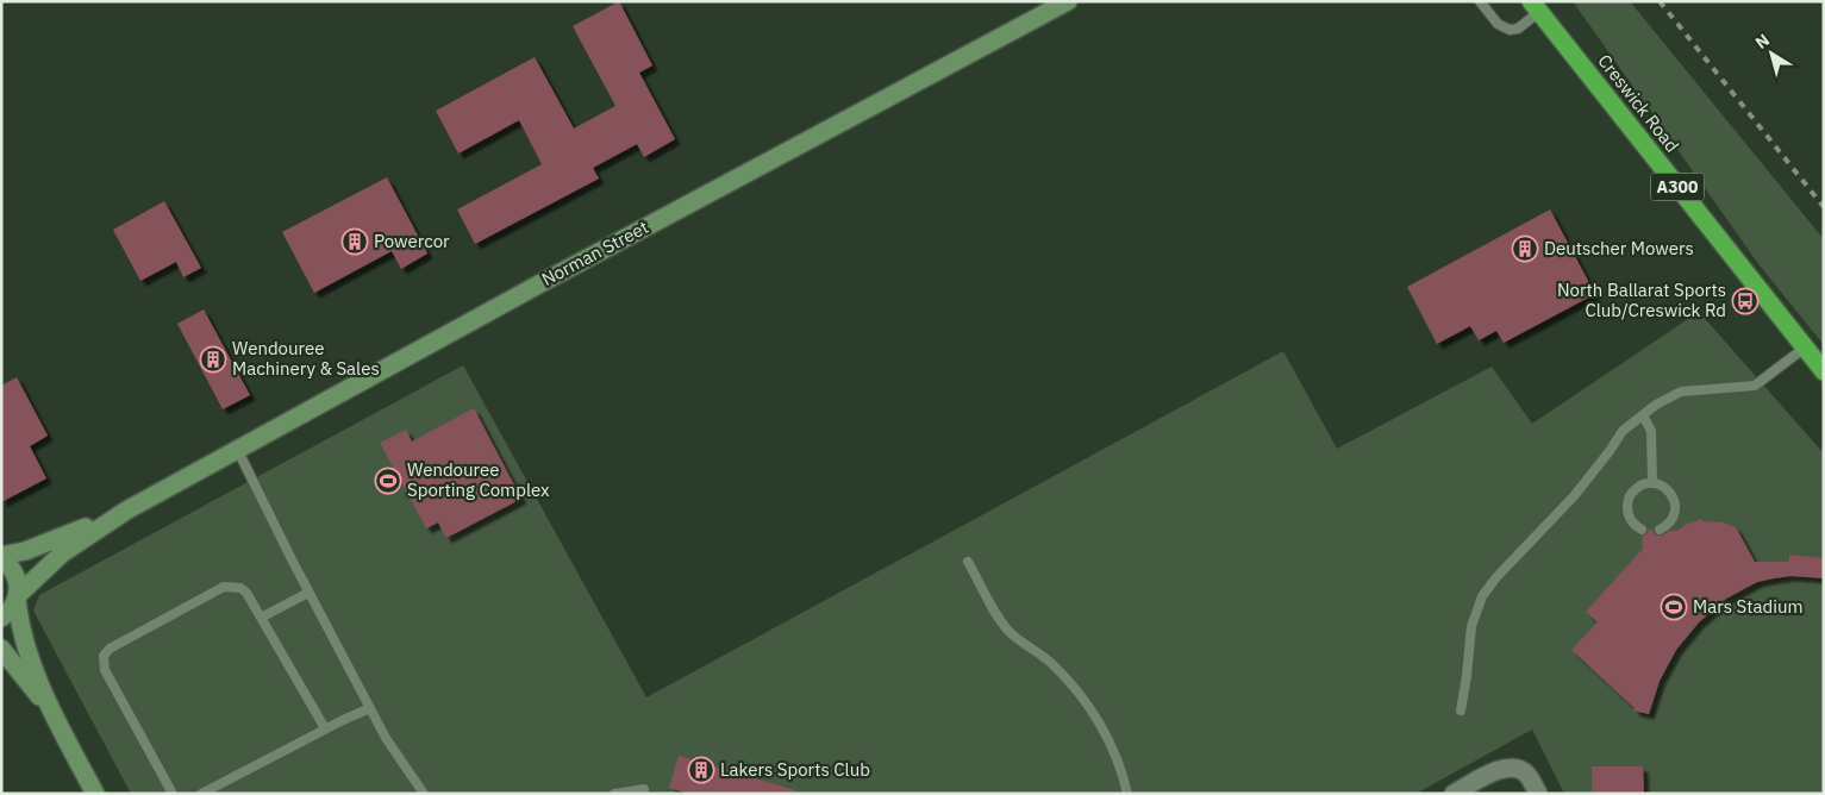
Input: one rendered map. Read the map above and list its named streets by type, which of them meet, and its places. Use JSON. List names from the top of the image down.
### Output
{
  "streets": {
    "highway": ["Creswick Road", "A300"],
    "main road": ["Norman Street"]
  },
  "places": {
    "building": [
      "Powercor",
      "Deutscher Mowers",
      "Wendouree Machinery & Sales",
      "Lakers Sports Club"
    ],
    "bus stop": ["North Ballarat Sports Club/Creswick Rd"],
    "sports": ["Wendouree Sporting Complex", "Mars Stadium"]
  },
  "north": "top left"
}
